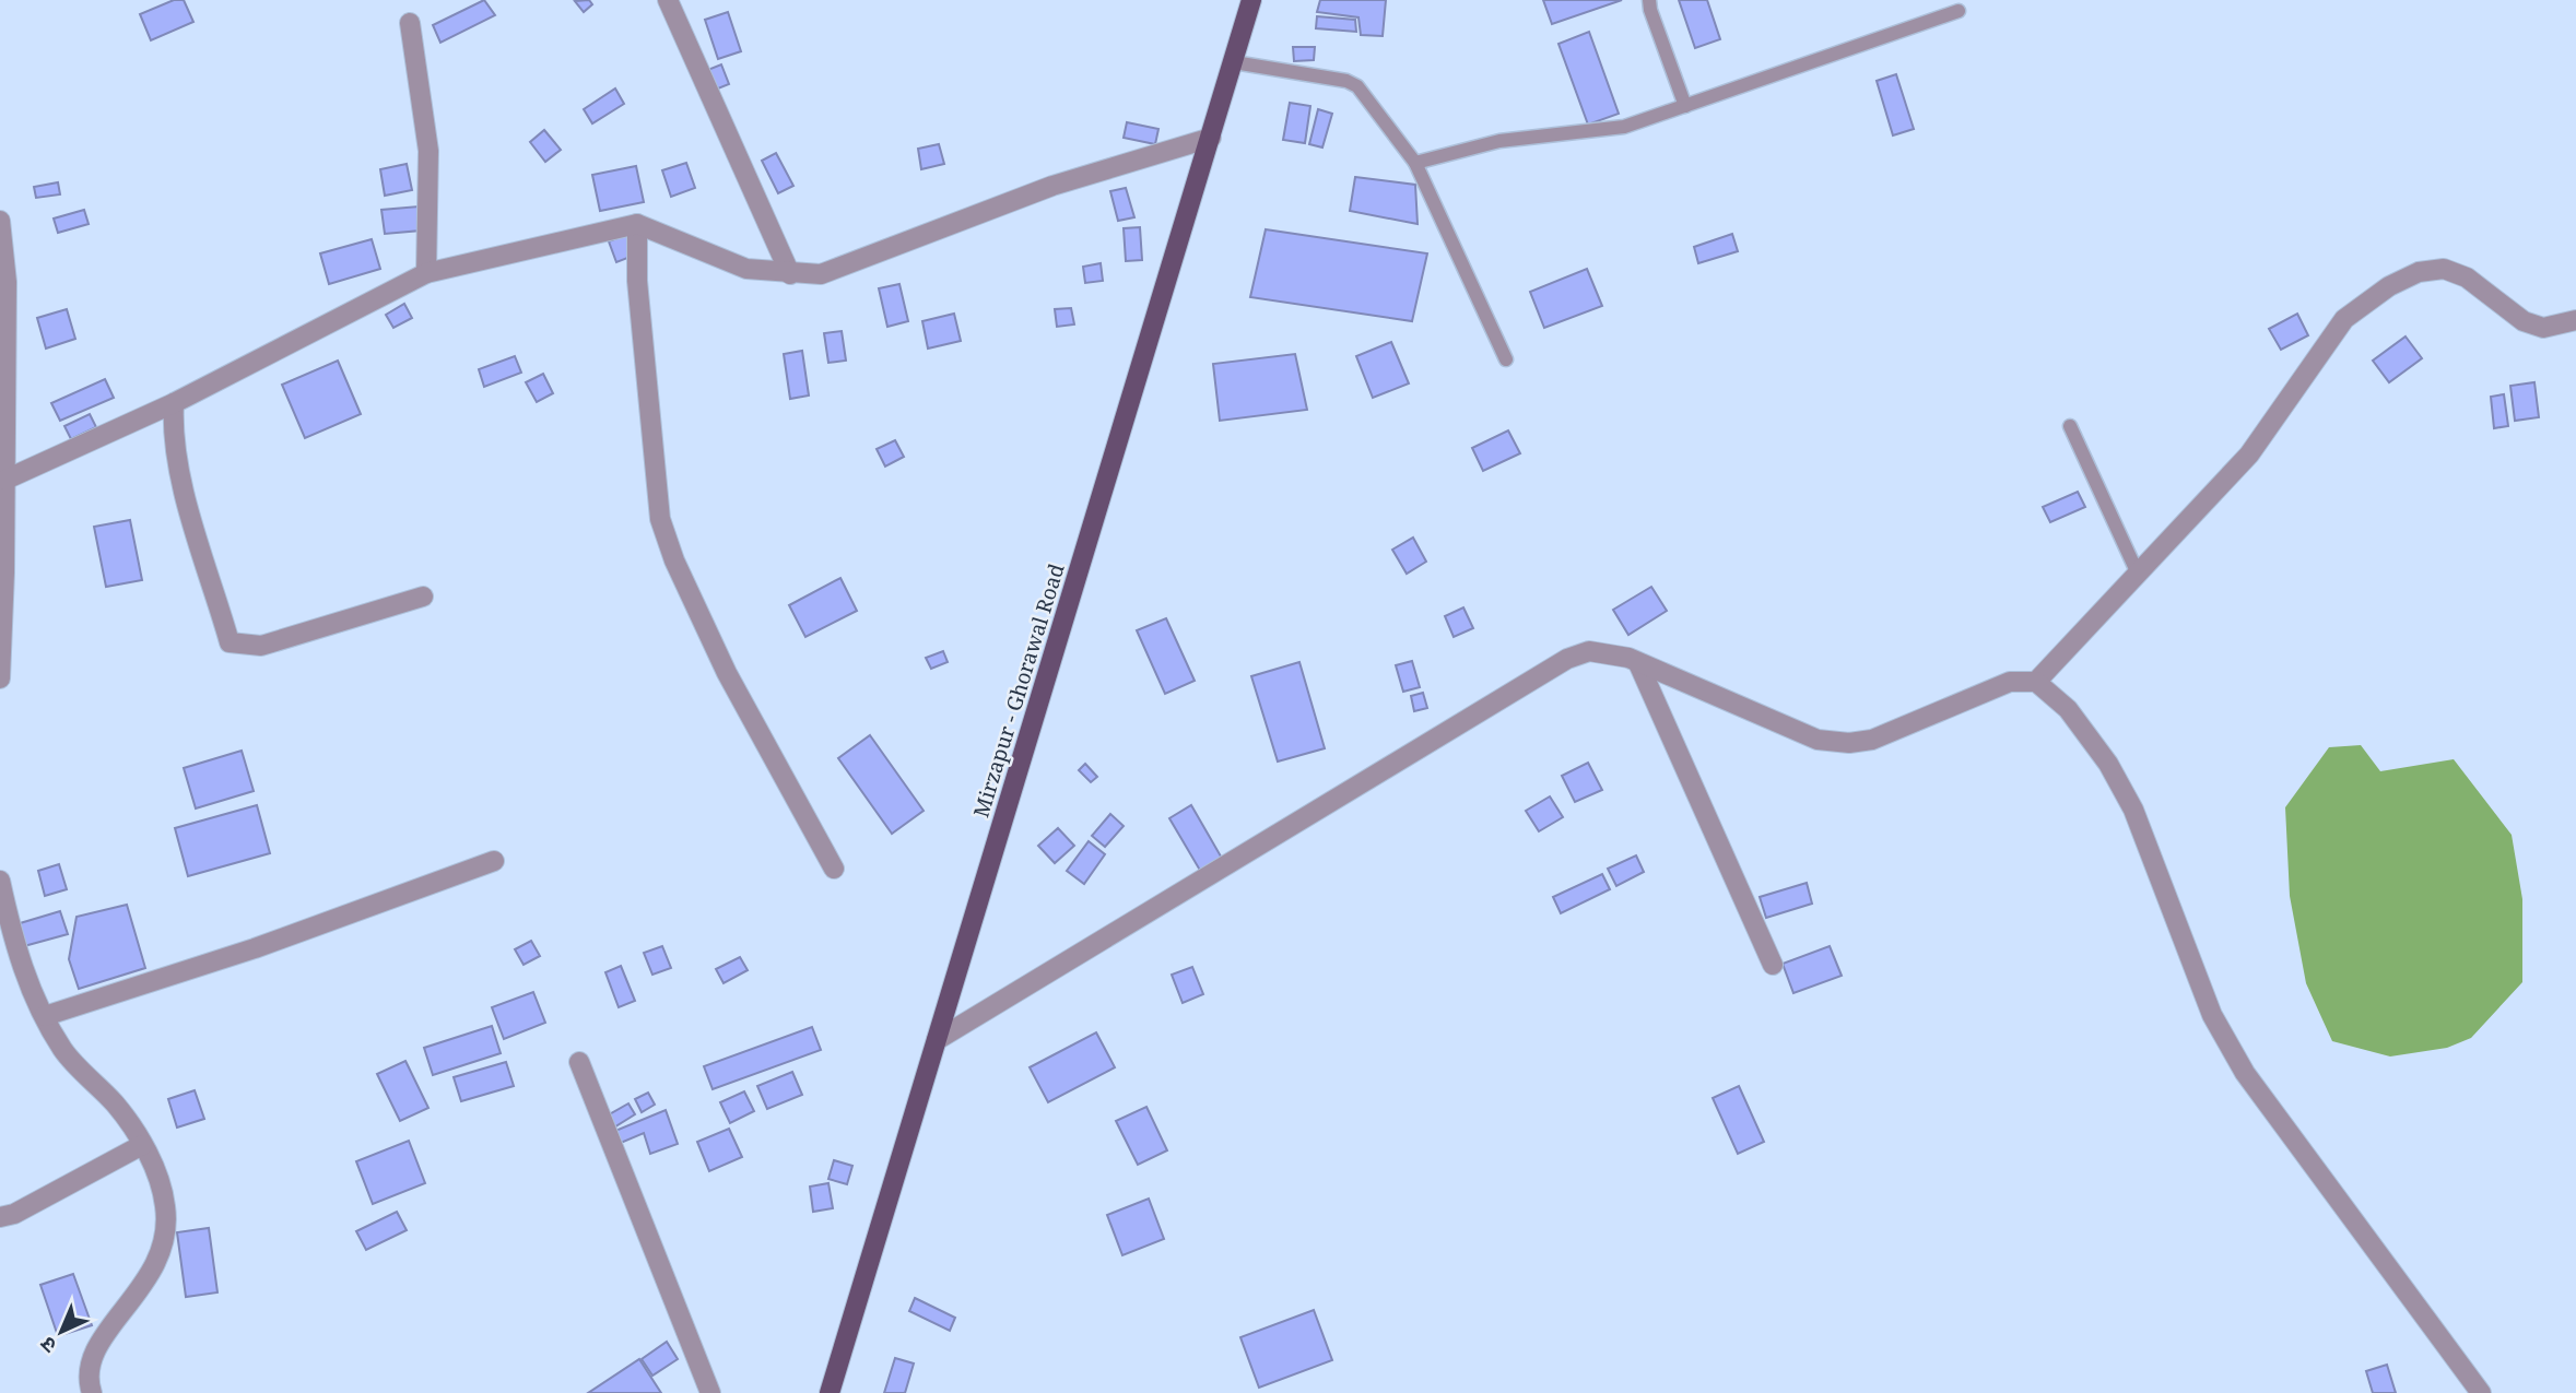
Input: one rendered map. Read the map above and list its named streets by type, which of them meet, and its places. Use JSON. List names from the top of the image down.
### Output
{
  "streets": {
    "main road": ["Mirzapur - Ghorawal Road"]
  },
  "north": "bottom left"
}
